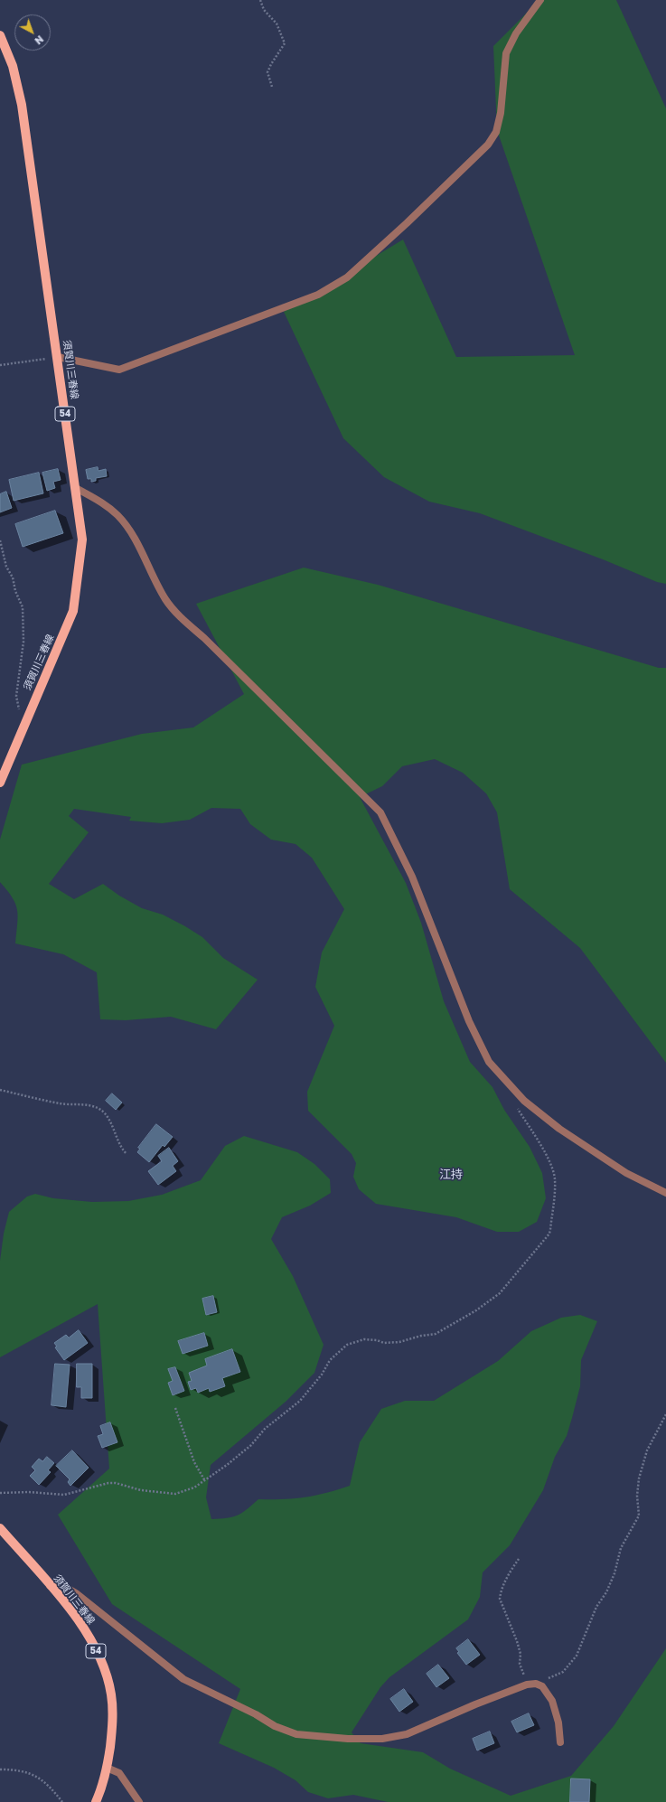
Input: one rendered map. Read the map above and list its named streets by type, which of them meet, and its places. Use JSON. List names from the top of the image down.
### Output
{
  "streets": {
    "main road": ["須賀川三春線", "54"]
  },
  "districts": ["江持"],
  "north": "bottom right"
}
